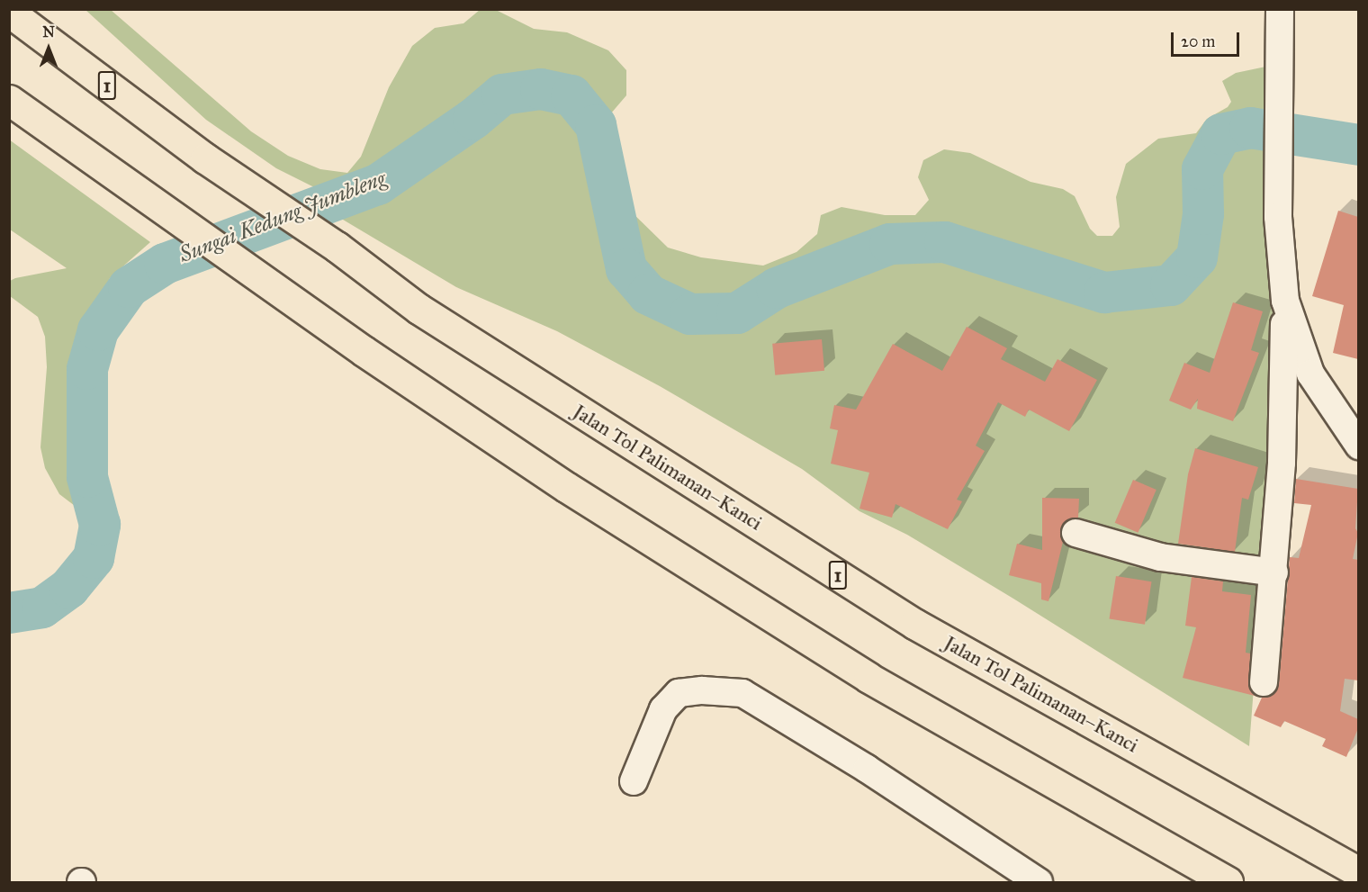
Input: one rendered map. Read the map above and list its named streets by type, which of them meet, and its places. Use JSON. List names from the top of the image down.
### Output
{
  "streets": {
    "highway": ["1", "Jalan Tol Palimanan–Kanci"]
  },
  "water": ["Sungai Kedung Jumbleng"],
  "scale_bar": "20 m",
  "north": "top"
}
